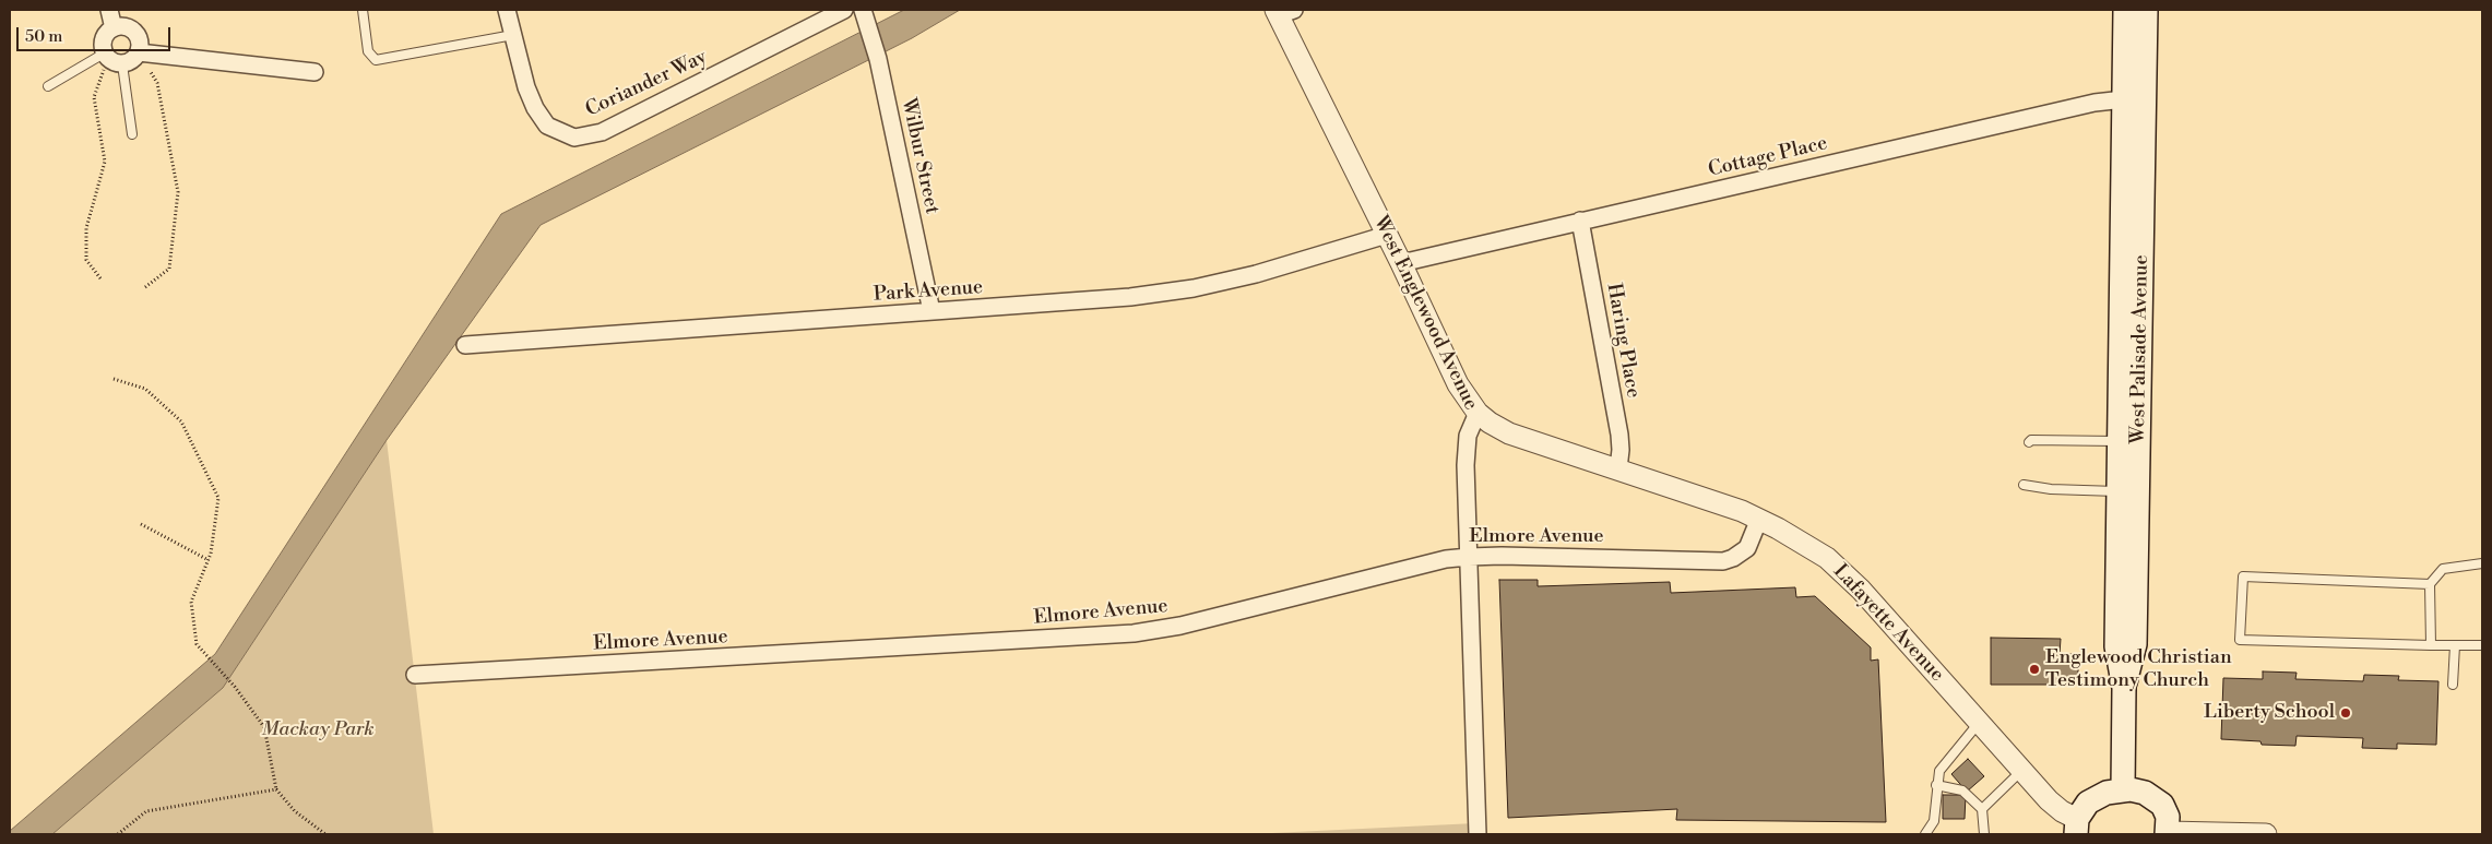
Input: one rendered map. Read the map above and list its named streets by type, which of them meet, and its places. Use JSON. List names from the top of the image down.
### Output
{
  "streets": {
    "main road": ["West Palisade Avenue"],
    "street": [
      "Coriander Way",
      "Wilbur Street",
      "Cottage Place",
      "Park Avenue",
      "West Englewood Avenue",
      "Haring Place",
      "Elmore Avenue",
      "Lafayette Avenue"
    ]
  },
  "crossings": [
    ["Wilbur Street", "Park Avenue"],
    ["Cottage Place", "West Englewood Avenue"],
    ["Cottage Place", "Haring Place"],
    ["Cottage Place", "West Palisade Avenue"],
    ["Park Avenue", "West Englewood Avenue"],
    ["West Englewood Avenue", "Elmore Avenue"],
    ["West Englewood Avenue", "Lafayette Avenue"],
    ["Haring Place", "Lafayette Avenue"],
    ["Elmore Avenue", "Lafayette Avenue"]
  ],
  "parks": ["Mackay Park"],
  "places": ["Englewood Christian Testimony Church", "Liberty School"],
  "scale_bar": "50 m"
}
